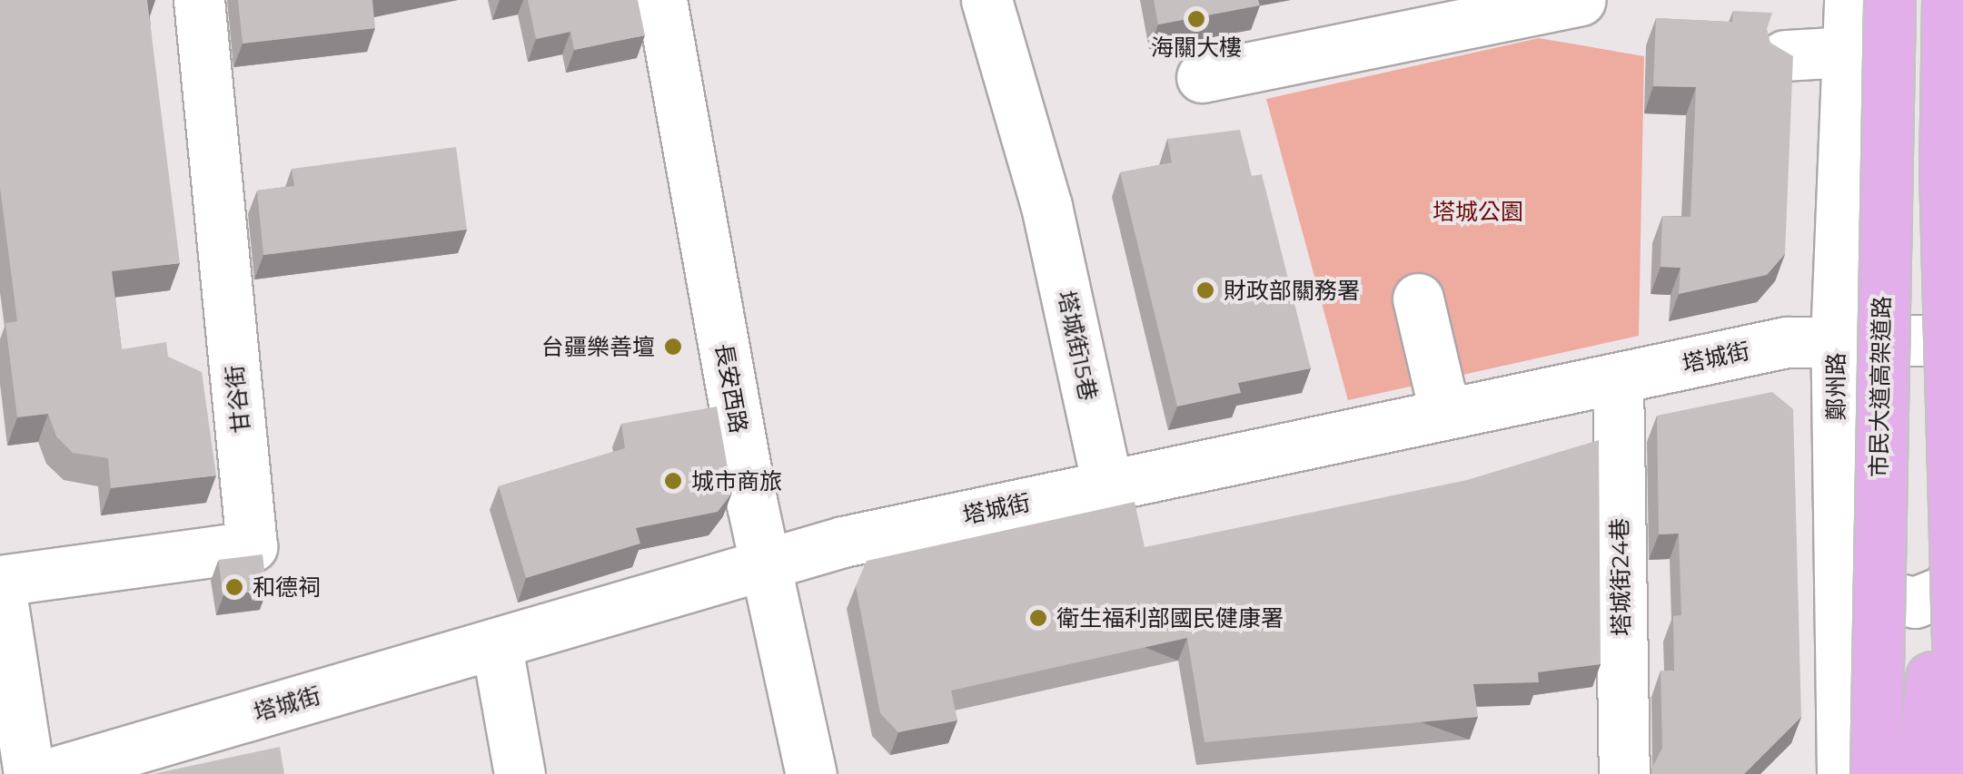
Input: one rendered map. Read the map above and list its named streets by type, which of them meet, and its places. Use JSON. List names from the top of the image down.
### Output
{
  "streets": {
    "highway": ["市民大道高架道路"],
    "street": [
      "塔城街15巷",
      "塔城街",
      "鄭州路",
      "長安西路",
      "甘谷街",
      "塔城街24巷"
    ]
  },
  "crossings": [
    ["塔城街15巷", "塔城街"],
    ["塔城街", "鄭州路"],
    ["塔城街", "長安西路"],
    ["塔城街", "塔城街24巷"]
  ],
  "parks": ["塔城公園"],
  "places": [
    "海關大樓",
    "財政部關務署",
    "台疆樂善壇",
    "城市商旅",
    "和德祠",
    "衛生福利部國民健康署"
  ]
}
